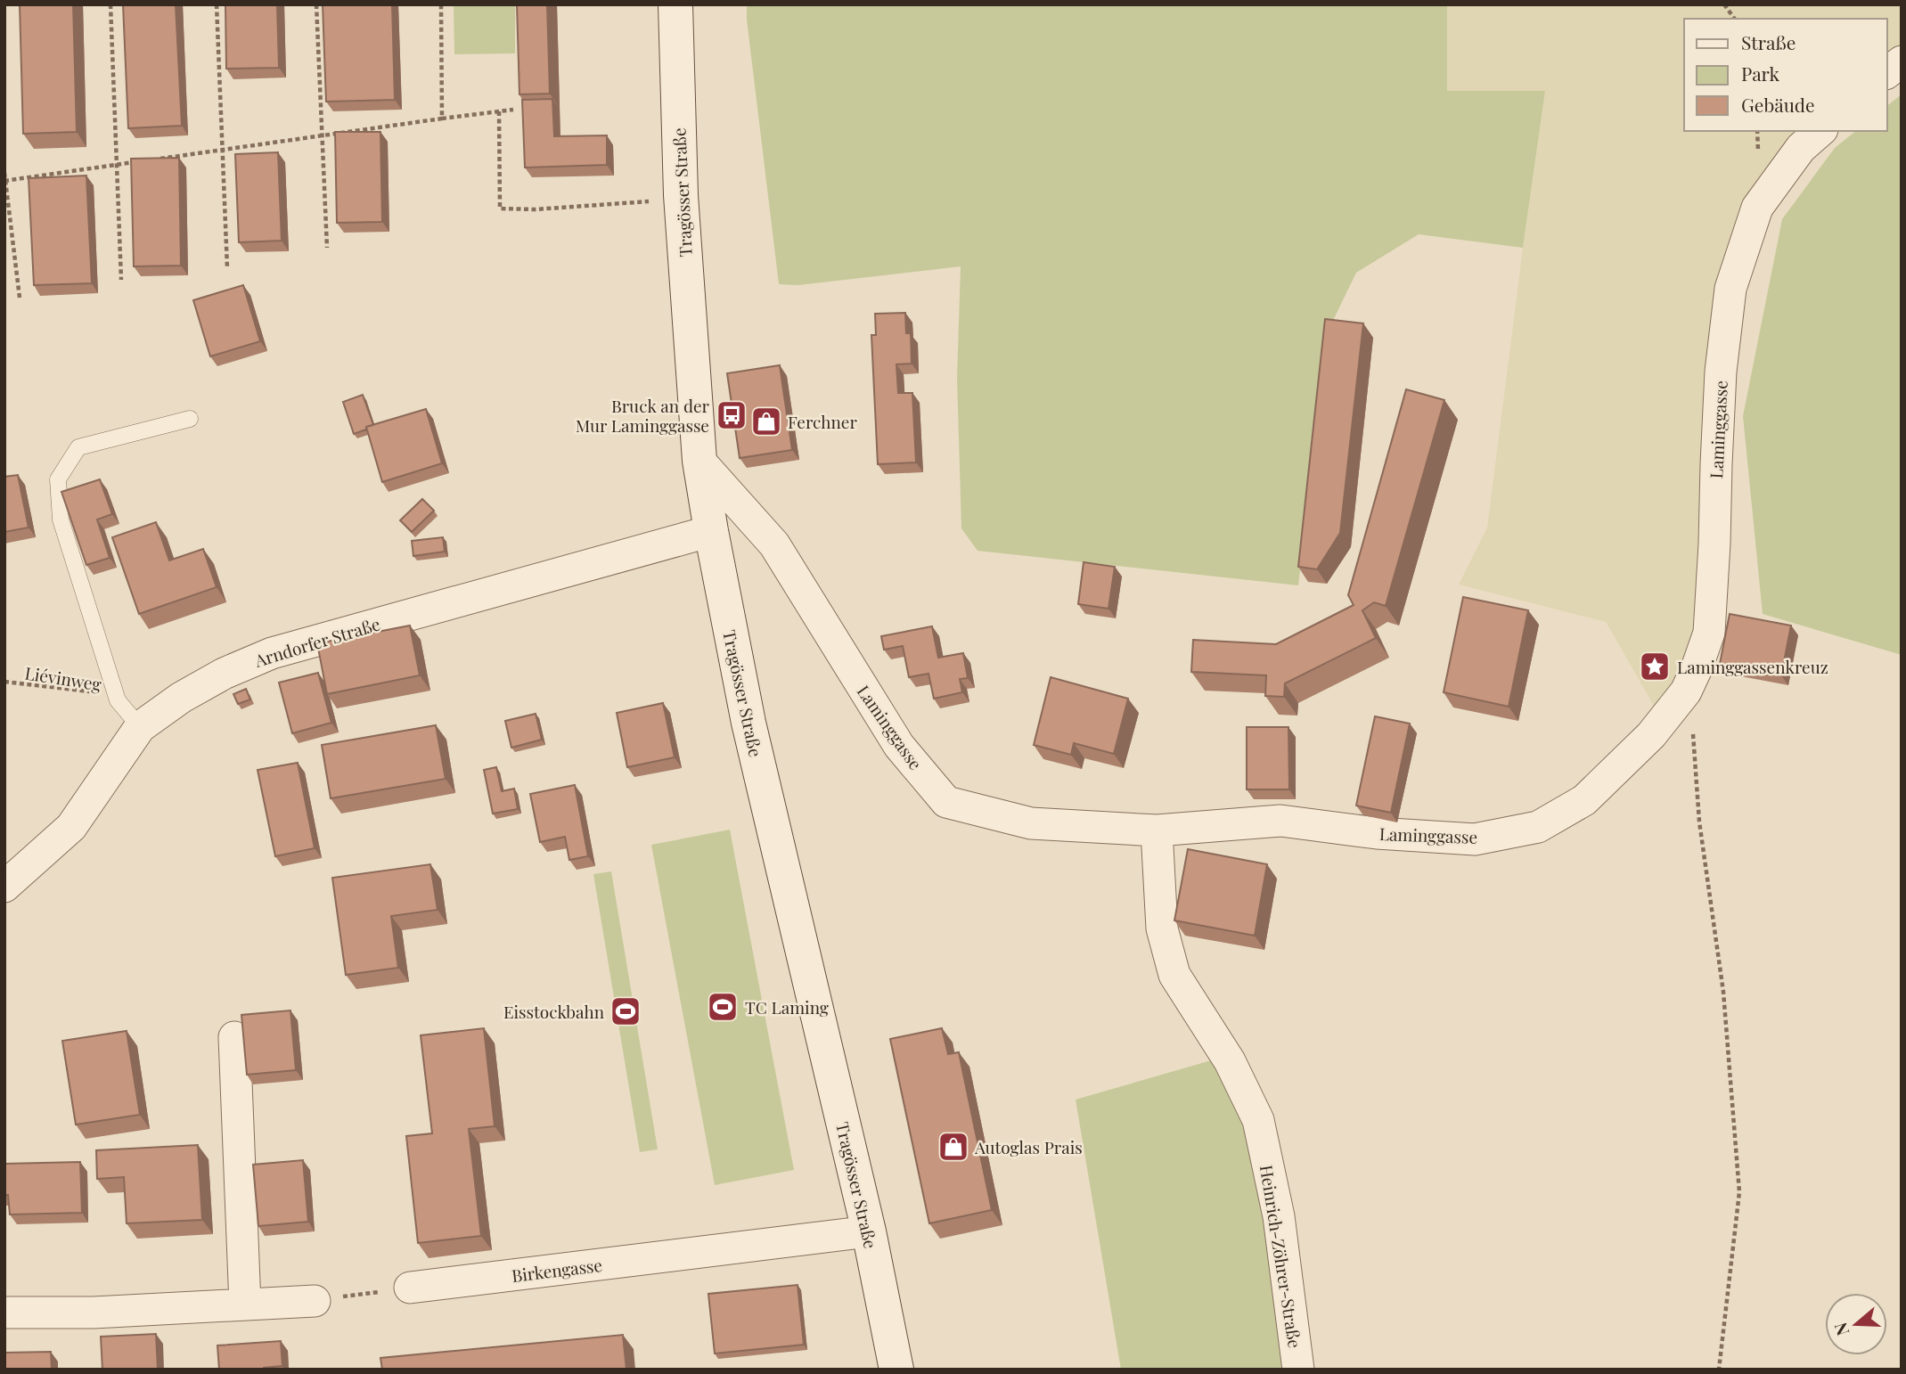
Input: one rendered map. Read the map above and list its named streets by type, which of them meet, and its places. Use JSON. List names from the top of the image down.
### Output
{
  "streets": {
    "main road": ["Tragösser Straße"],
    "street": [
      "Laminggasse",
      "Arndorfer Straße",
      "Heinrich-Zöhrer-Straße",
      "Birkengasse"
    ],
    "path": ["Liévinweg"]
  },
  "crossings": [
    ["Tragösser Straße", "Laminggasse"],
    ["Tragösser Straße", "Arndorfer Straße"],
    ["Tragösser Straße", "Birkengasse"],
    ["Laminggasse", "Heinrich-Zöhrer-Straße"]
  ],
  "places": {
    "bus stop": ["Bruck an der Mur Laminggasse"],
    "shop": ["Ferchner", "Autoglas Prais"],
    "place": ["Laminggassenkreuz"],
    "sports": ["TC Laming", "Eisstockbahn"]
  },
  "legend": ["Straße", "Park", "Gebäude"],
  "north": "left"
}
